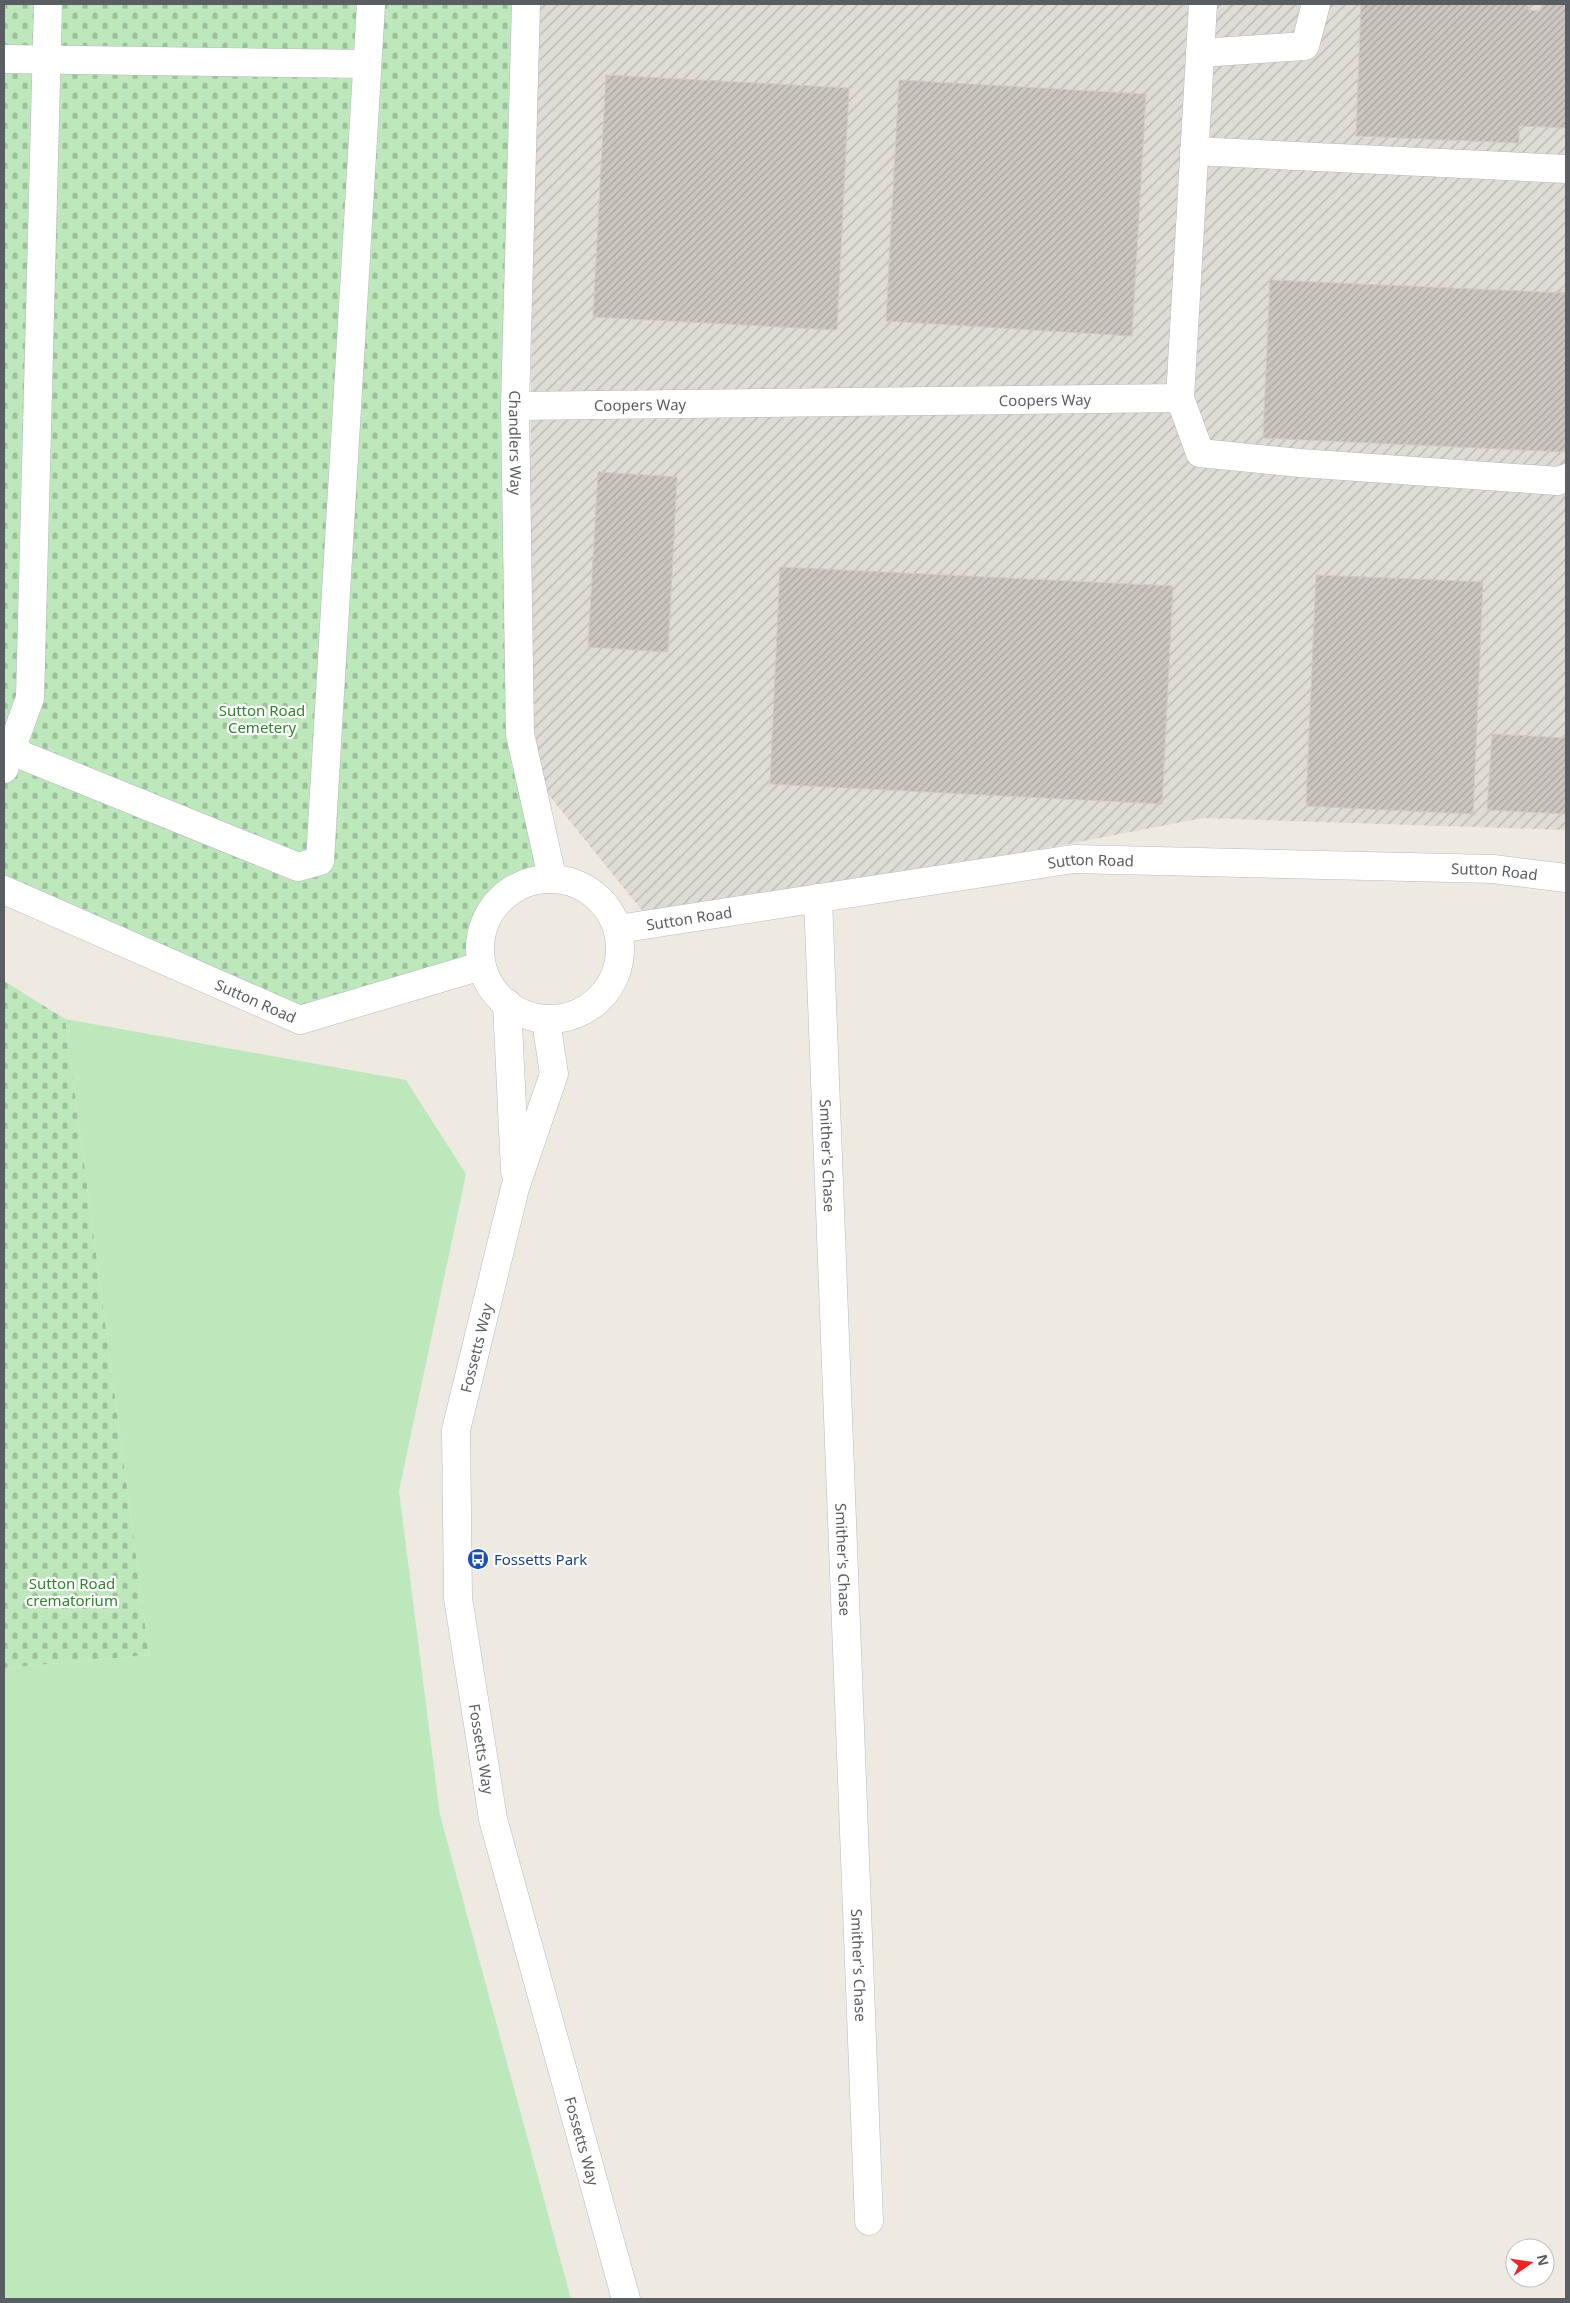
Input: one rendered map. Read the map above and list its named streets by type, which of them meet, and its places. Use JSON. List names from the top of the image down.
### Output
{
  "streets": {
    "street": [
      "Coopers Way",
      "Chandlers Way",
      "Sutton Road",
      "Smither's Chase",
      "Fossetts Way"
    ]
  },
  "crossings": [
    ["Coopers Way", "Chandlers Way"],
    ["Chandlers Way", "Sutton Road"],
    ["Chandlers Way", "Fossetts Way"],
    ["Sutton Road", "Smither's Chase"],
    ["Sutton Road", "Fossetts Way"]
  ],
  "parks": ["Sutton Road Cemetery", "Sutton Road crematorium"],
  "places": {
    "bus stop": ["Fossetts Park"]
  },
  "north": "right"
}
